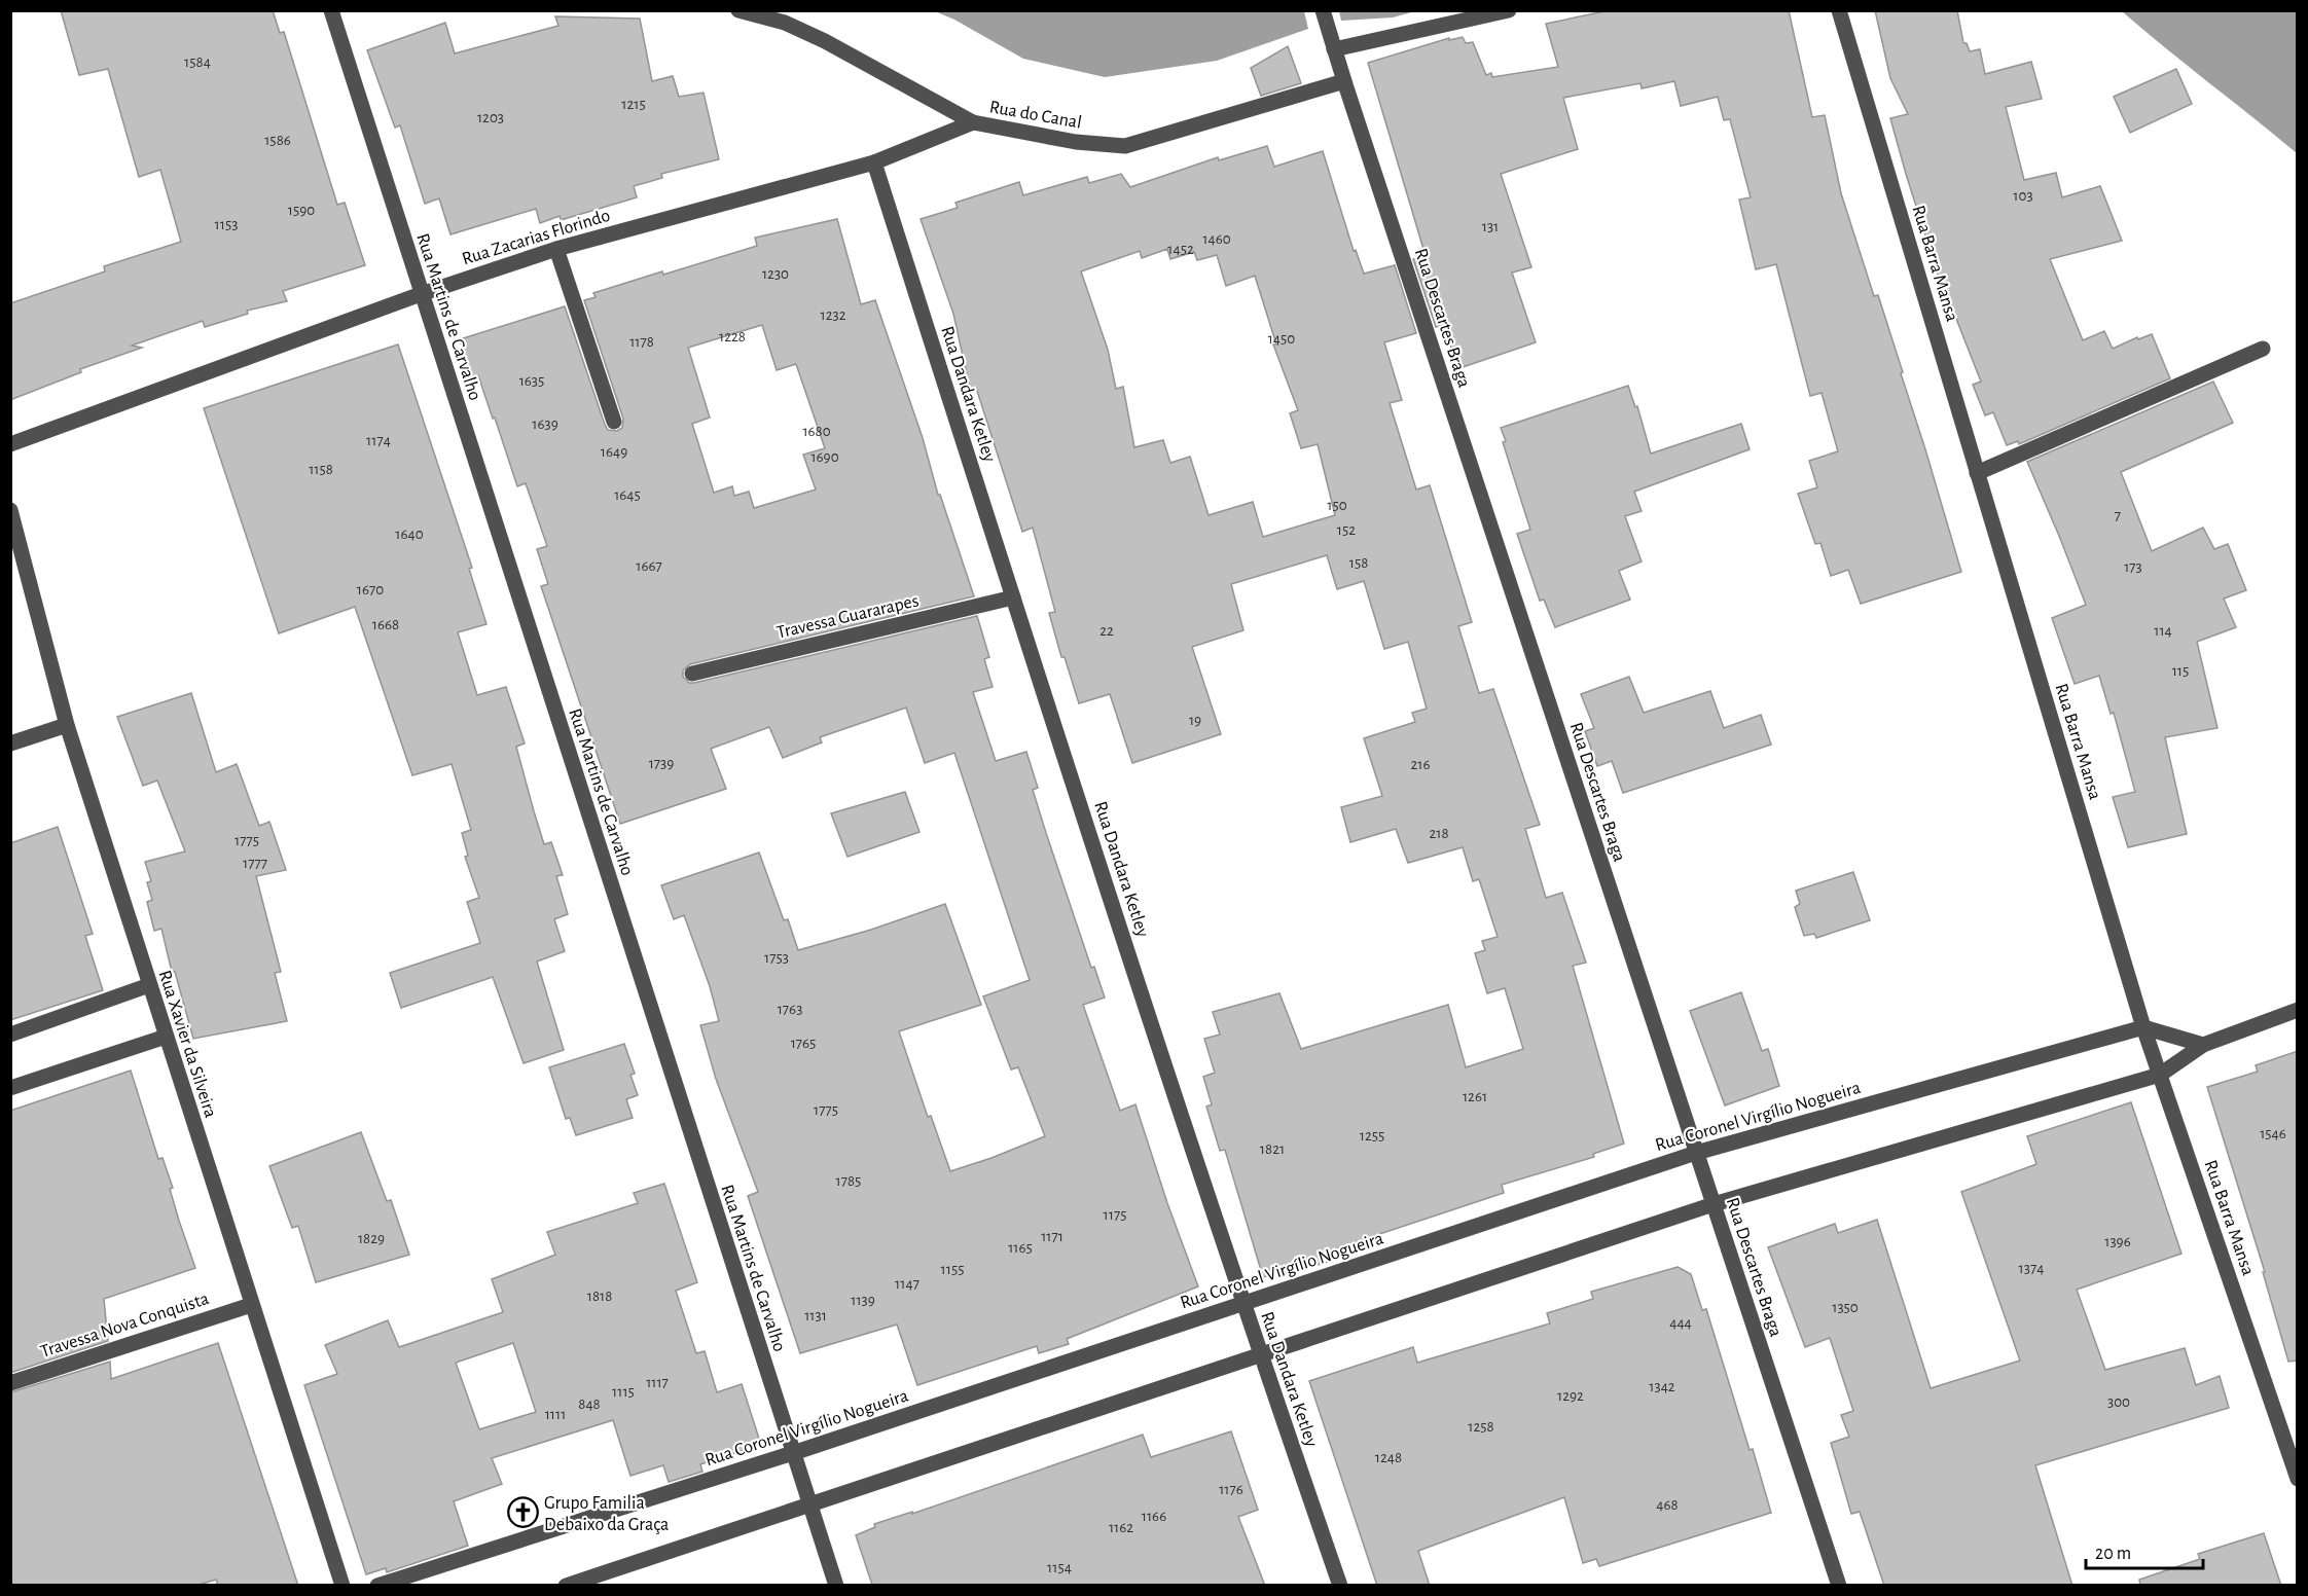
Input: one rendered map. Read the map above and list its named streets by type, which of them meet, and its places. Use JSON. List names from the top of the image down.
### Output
{
  "streets": {
    "street": [
      "Rua do Canal",
      "Rua Zacarias Florindo",
      "Rua Barra Mansa",
      "Rua Martins de Carvalho",
      "Rua Descartes Braga",
      "Rua Dandara Ketley",
      "Travessa Guararapes",
      "Rua Xavier da Silveira",
      "Rua Coronel Virgílio Nogueira",
      "Travessa Nova Conquista"
    ]
  },
  "crossings": [
    ["Rua do Canal", "Rua Zacarias Florindo"],
    ["Rua do Canal", "Rua Descartes Braga"],
    ["Rua Zacarias Florindo", "Rua Martins de Carvalho"],
    ["Rua Zacarias Florindo", "Rua Dandara Ketley"],
    ["Rua Barra Mansa", "Rua Coronel Virgílio Nogueira"],
    ["Rua Martins de Carvalho", "Rua Coronel Virgílio Nogueira"],
    ["Rua Descartes Braga", "Rua Coronel Virgílio Nogueira"],
    ["Rua Dandara Ketley", "Travessa Guararapes"],
    ["Rua Dandara Ketley", "Rua Coronel Virgílio Nogueira"],
    ["Rua Xavier da Silveira", "Travessa Nova Conquista"]
  ],
  "places": {
    "church": ["Grupo Familia Debaixo da Graça"]
  },
  "house_numbers": [
    "1584",
    "1215",
    "1203",
    "1586",
    "103",
    "1590",
    "1153",
    "131",
    "1460",
    "1452",
    "1230",
    "1232",
    "1228",
    "1450",
    "1178",
    "1635",
    "1639",
    "1680",
    "1174",
    "1649",
    "1690",
    "1158",
    "1645",
    "150",
    "7",
    "152",
    "1640",
    "158",
    "1667",
    "173",
    "1670",
    "1668",
    "22",
    "114",
    "115",
    "19",
    "1739",
    "216",
    "218",
    "1775",
    "1777",
    "1753",
    "1763",
    "1765",
    "1261",
    "1775",
    "1546",
    "1255",
    "1821",
    "1785",
    "1175",
    "1171",
    "1829",
    "1396",
    "1165",
    "1374",
    "1155",
    "1147",
    "1818",
    "1139",
    "1350",
    "1131",
    "444",
    "1117",
    "1342",
    "1115",
    "1292",
    "300",
    "848",
    "1111",
    "1258",
    "1248",
    "1176",
    "468",
    "1166",
    "1162",
    "1154"
  ],
  "scale_bar": "20 m"
}
